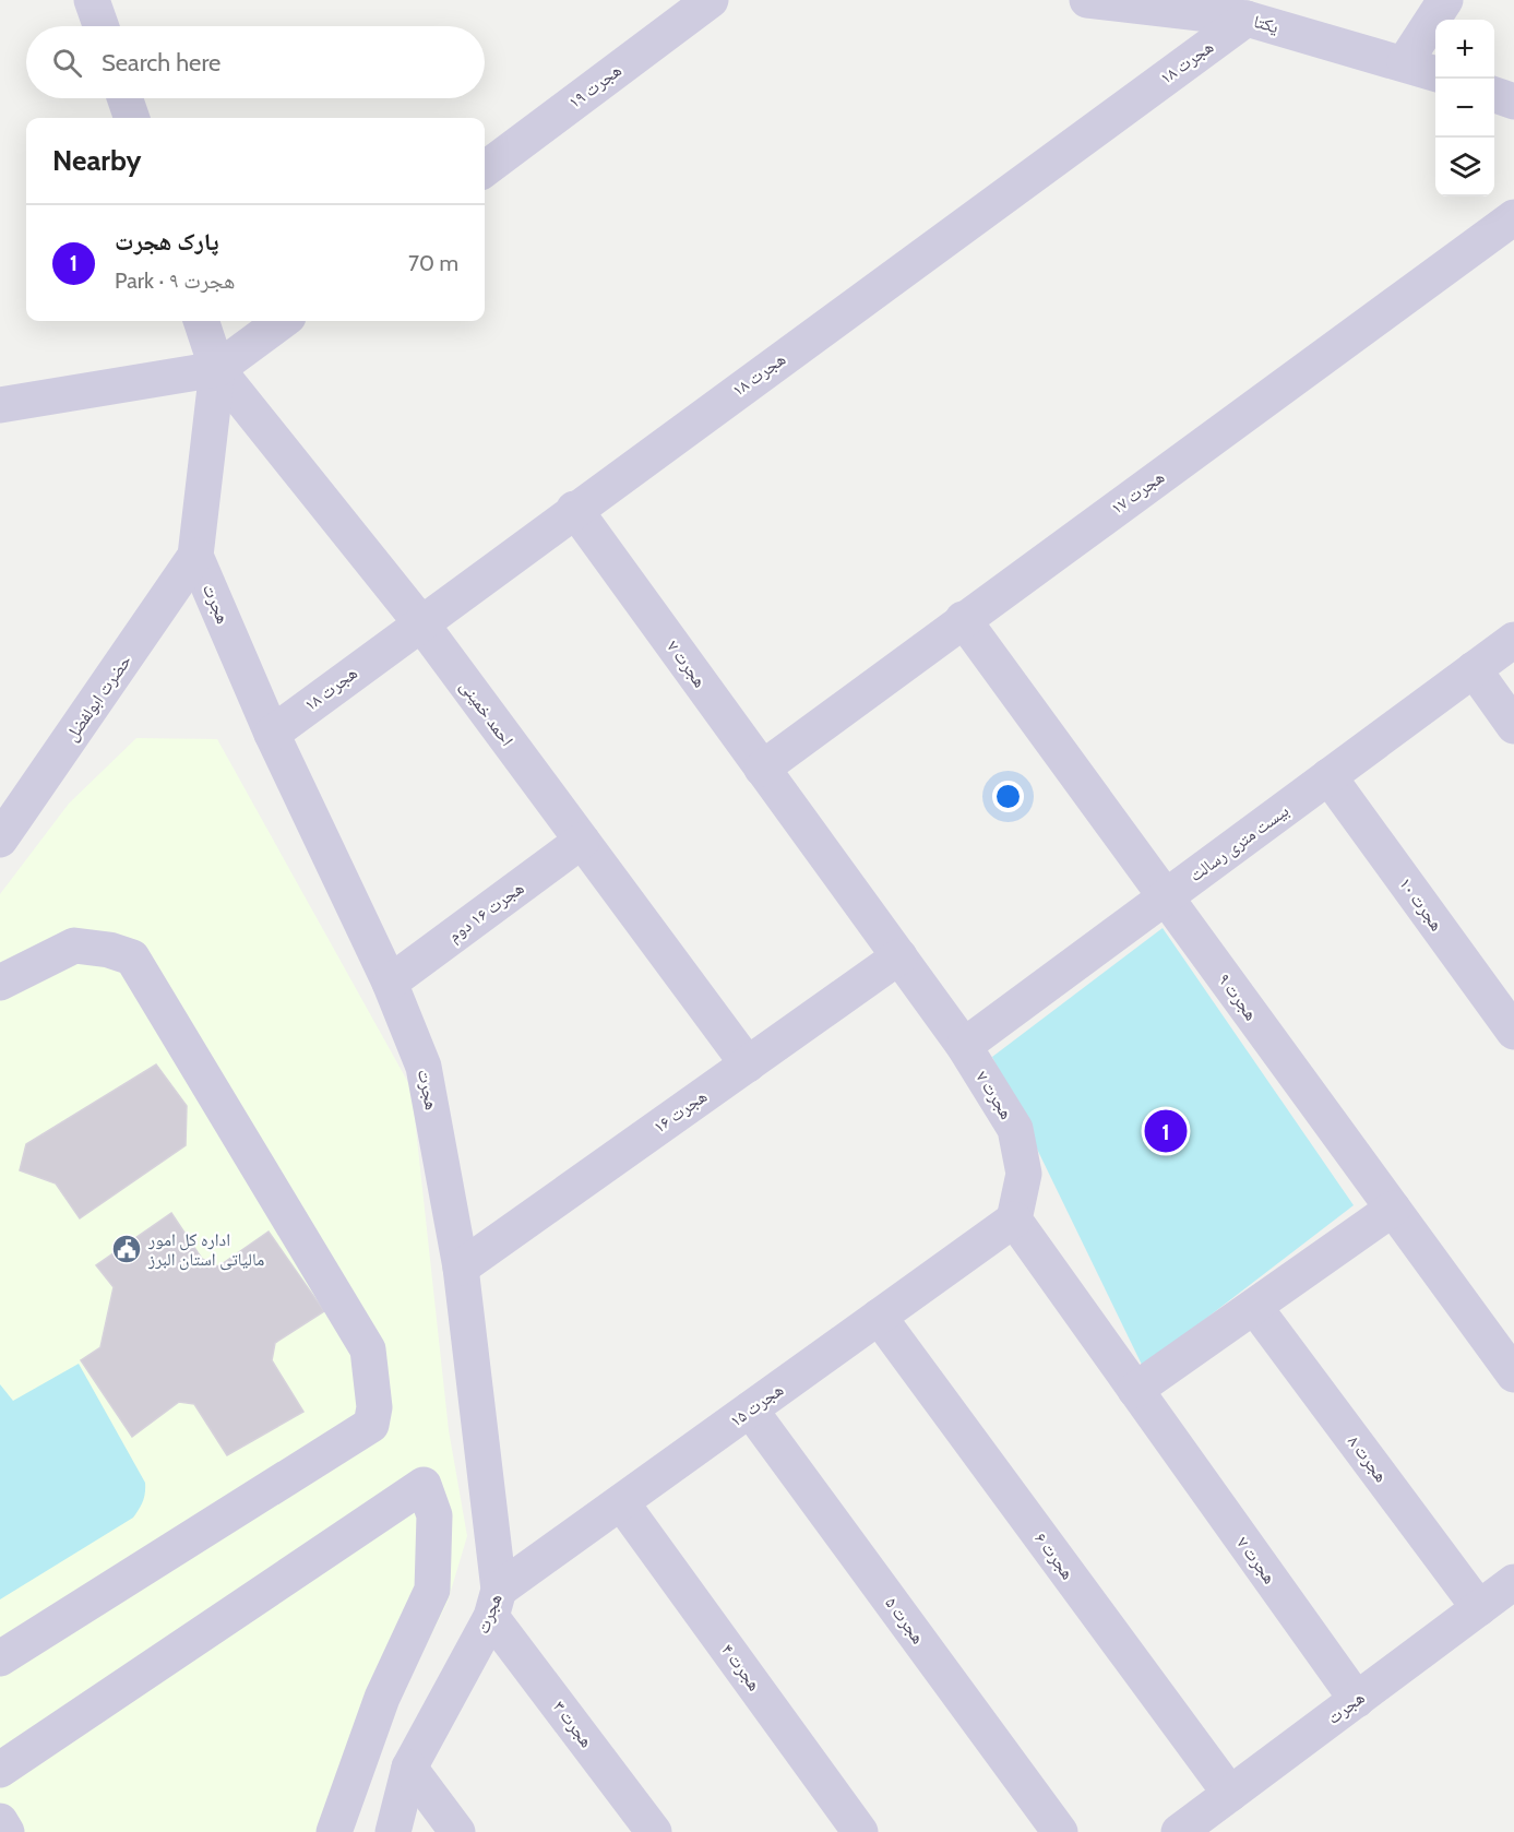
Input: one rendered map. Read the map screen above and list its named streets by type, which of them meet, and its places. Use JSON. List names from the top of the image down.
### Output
{
  "streets": {
    "street": [
      "یکتا",
      "هجرت ۱۸",
      "هجرت ۱۹",
      "هجرت ۱۷",
      "هجرت",
      "هجرت ۷",
      "حضرت ابولفضل",
      "احمد خمینی",
      "بیست متری رسالت",
      "هجرت ۱۰",
      "هجرت ۱۶ دوم",
      "هجرت ۹",
      "هجرت ۱۶",
      "هجرت ۱۵",
      "هجرت ۸",
      "هجرت ۶",
      "هجرت ۵",
      "هجرت ۴",
      "هجرت ۳"
    ]
  },
  "crossings": [
    ["یکتا", "هجرت ۱۸"],
    ["هجرت ۱۸", "هجرت"],
    ["هجرت ۱۸", "هجرت ۷"],
    ["هجرت ۱۸", "احمد خمینی"],
    ["هجرت ۱۷", "هجرت ۷"],
    ["هجرت ۱۷", "هجرت ۹"],
    ["هجرت", "هجرت ۷"],
    ["هجرت", "حضرت ابولفضل"],
    ["هجرت", "احمد خمینی"],
    ["هجرت", "هجرت ۱۶ دوم"],
    ["هجرت", "هجرت ۱۶"],
    ["هجرت", "هجرت ۱۵"],
    ["هجرت", "هجرت ۸"],
    ["هجرت", "هجرت ۶"],
    ["هجرت", "هجرت ۳"],
    ["هجرت ۷", "بیست متری رسالت"],
    ["هجرت ۷", "هجرت ۱۶"],
    ["هجرت ۷", "هجرت ۱۵"],
    ["احمد خمینی", "هجرت ۱۶ دوم"],
    ["احمد خمینی", "هجرت ۱۶"],
    ["بیست متری رسالت", "هجرت ۱۰"],
    ["بیست متری رسالت", "هجرت ۹"],
    ["هجرت ۱۵", "هجرت ۶"],
    ["هجرت ۱۵", "هجرت ۵"],
    ["هجرت ۱۵", "هجرت ۴"],
    ["هجرت ۱۵", "هجرت ۳"]
  ],
  "places": {
    "public building": ["اداره کل امور مالیاتی استان البرز"]
  },
  "page": {
    "map_buttons": ["+", "−"],
    "search": "Search here",
    "heading": "Nearby",
    "list": [
      {
        "mark": "1",
        "name": "پارک هجرت",
        "note": "Park · هجرت ۹",
        "value": "70 m"
      }
    ],
    "pins": "1"
  }
}
